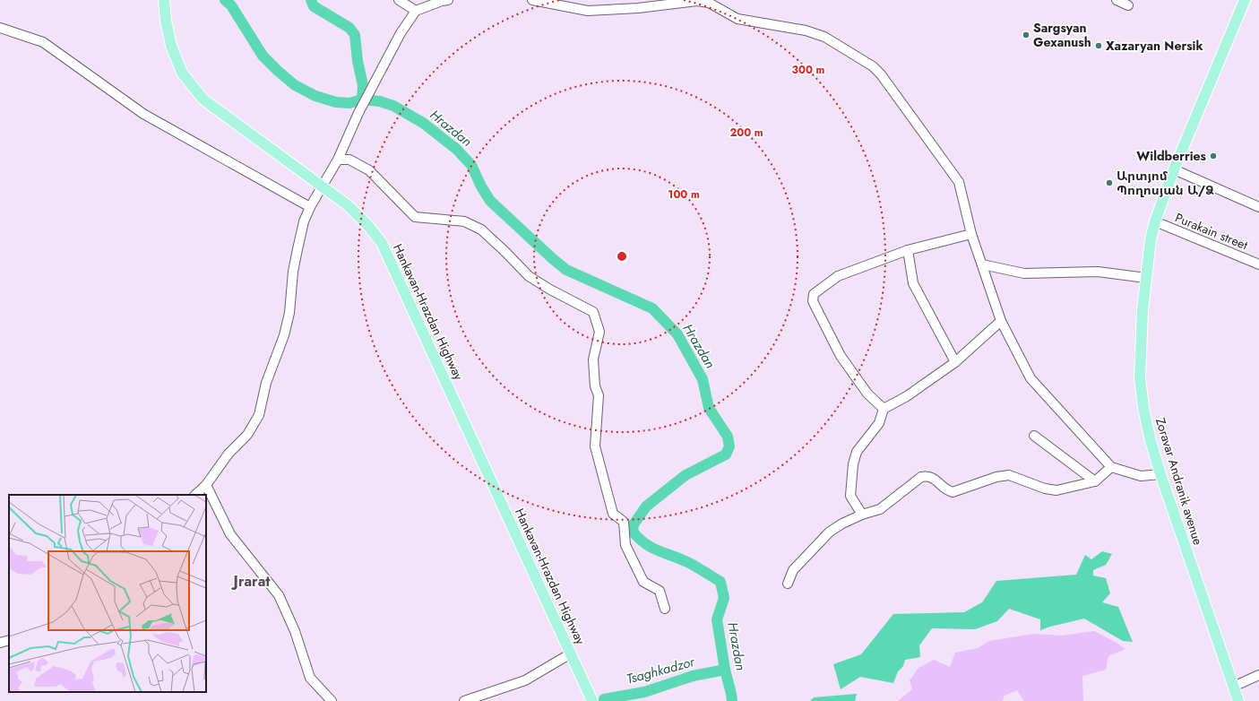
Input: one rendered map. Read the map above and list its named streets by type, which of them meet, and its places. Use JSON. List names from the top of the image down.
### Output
{
  "streets": {
    "main road": ["Hankavan-Hrazdan Highway", "Zoravar Andranik avenue"],
    "street": ["Purakain street"]
  },
  "crossings": [
    ["Purakain street", "Zoravar Andranik avenue"]
  ],
  "districts": ["Jrarat"],
  "water": ["Hrazdan", "Tsaghkadzor"],
  "places": [
    "Sargsyan Gexanush",
    "Xazaryan Nersik",
    "Wildberries",
    "Արտյոմ Պողոսյան Ա/Ձ"
  ],
  "rings": ["300 m", "200 m", "100 m"]
}
